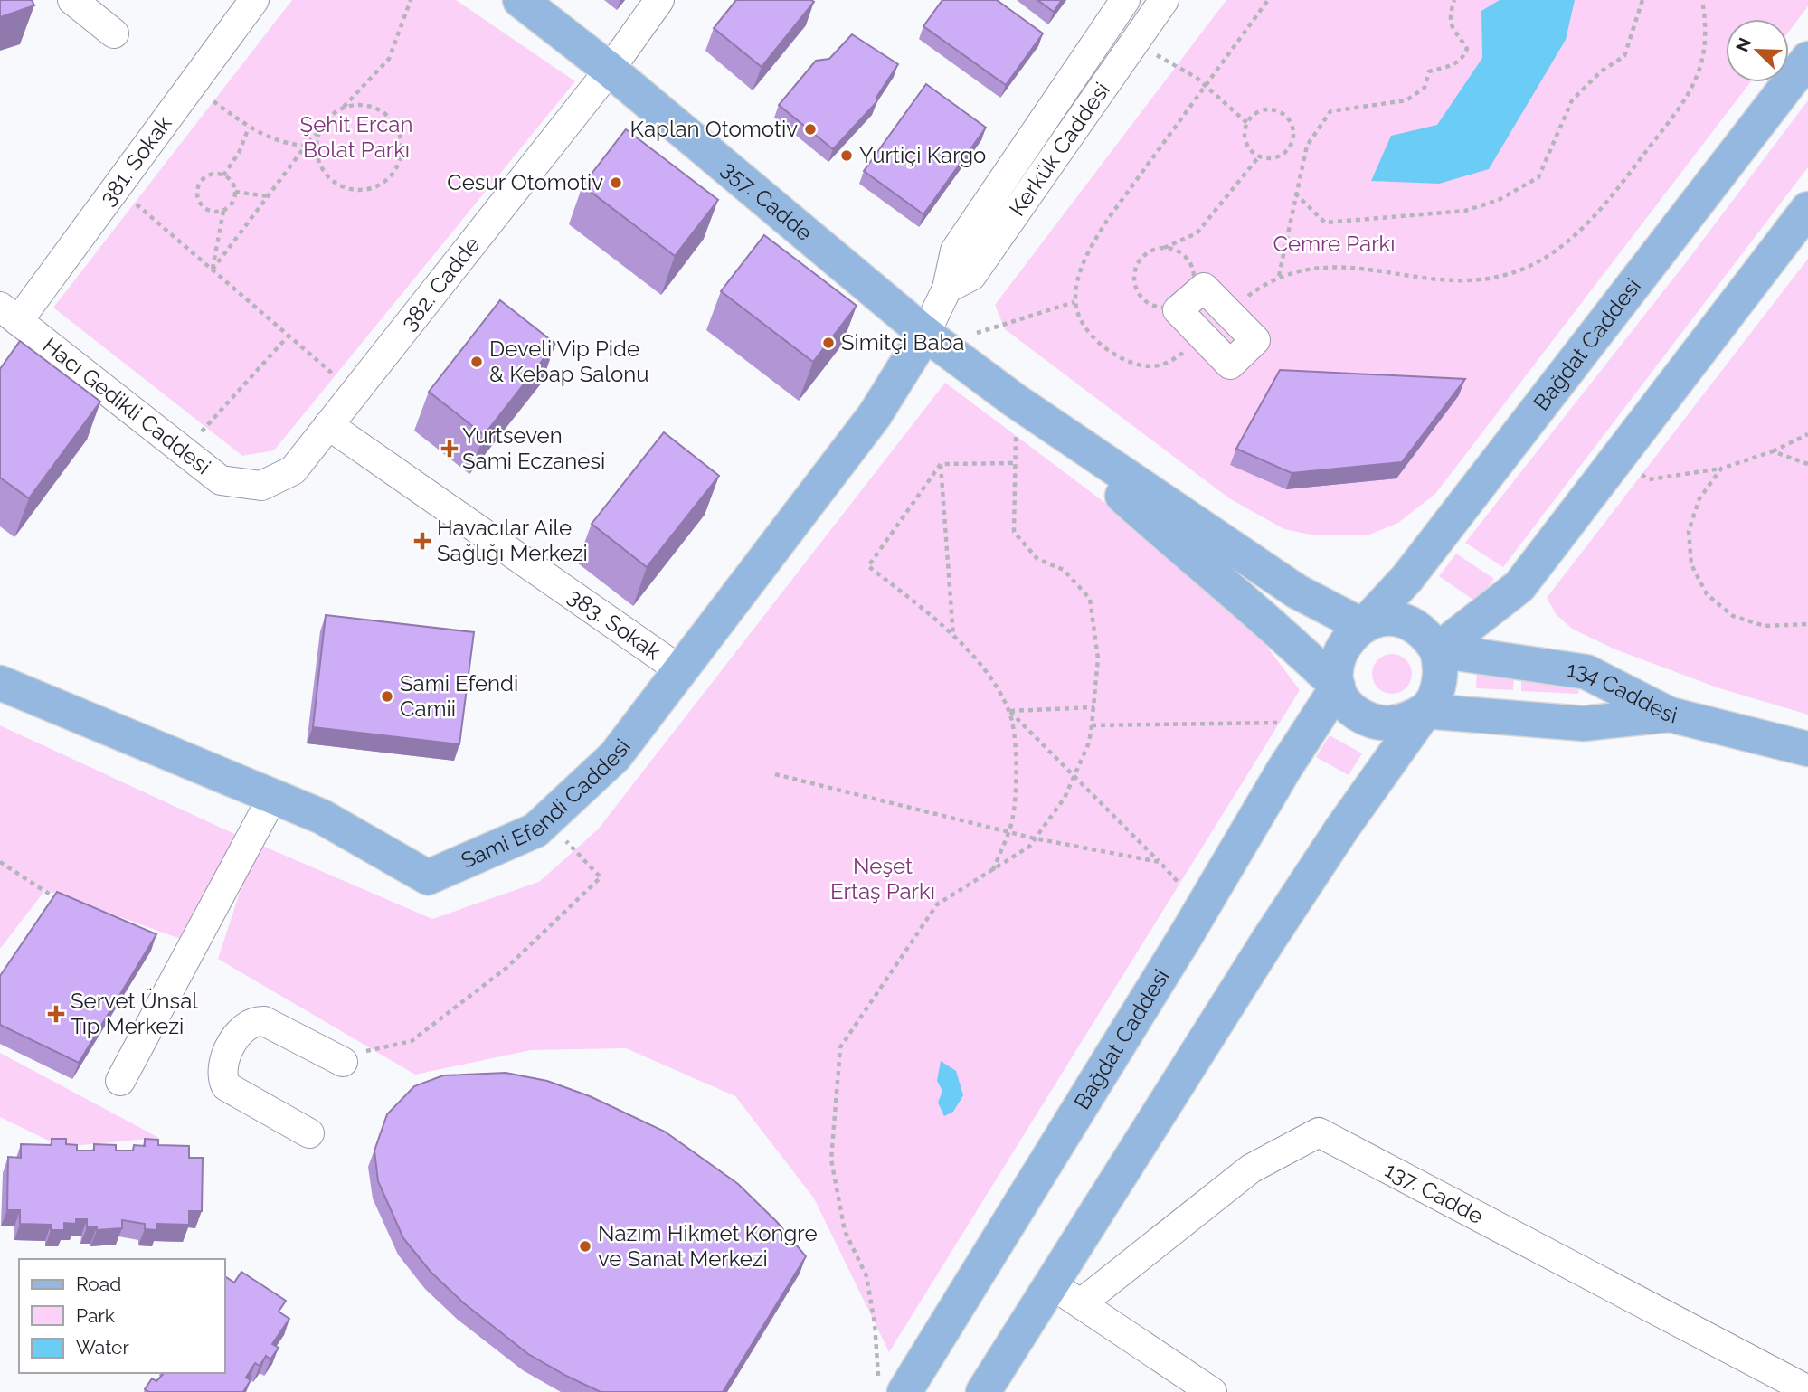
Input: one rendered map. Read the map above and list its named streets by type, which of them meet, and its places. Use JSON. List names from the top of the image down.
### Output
{
  "streets": {
    "main road": [
      "357. Cadde",
      "Bağdat Caddesi",
      "134 Caddesi",
      "Sami Efendi Caddesi"
    ],
    "street": [
      "Kerkük Caddesi",
      "381. Sokak",
      "382. Cadde",
      "Hacı Gedikli Caddesi",
      "383. Sokak",
      "137. Cadde"
    ]
  },
  "crossings": [
    ["Kerkük Caddesi", "357. Cadde"],
    ["Kerkük Caddesi", "Sami Efendi Caddesi"],
    ["381. Sokak", "Hacı Gedikli Caddesi"],
    ["357. Cadde", "382. Cadde"],
    ["357. Cadde", "Sami Efendi Caddesi"],
    ["382. Cadde", "Hacı Gedikli Caddesi"],
    ["382. Cadde", "383. Sokak"],
    ["Bağdat Caddesi", "134 Caddesi"],
    ["383. Sokak", "Sami Efendi Caddesi"]
  ],
  "parks": ["Şehit Ercan Bolat Parkı", "Cemre Parkı", "Neşet Ertaş Parkı"],
  "places": {
    "other": [
      "Kaplan Otomotiv",
      "Yurtiçi Kargo",
      "Cesur Otomotiv",
      "Simitçi Baba",
      "Develi Vip Pide & Kebap Salonu",
      "Sami Efendi Camii",
      "Nazım Hikmet Kongre ve Sanat Merkezi"
    ],
    "health": ["Yurtseven Sami Eczanesi", "Havacılar Aile Sağlığı Merkezi", "Servet Ünsal Tıp Merkezi"]
  },
  "legend": ["Road", "Park", "Water"],
  "north": "top left"
}
